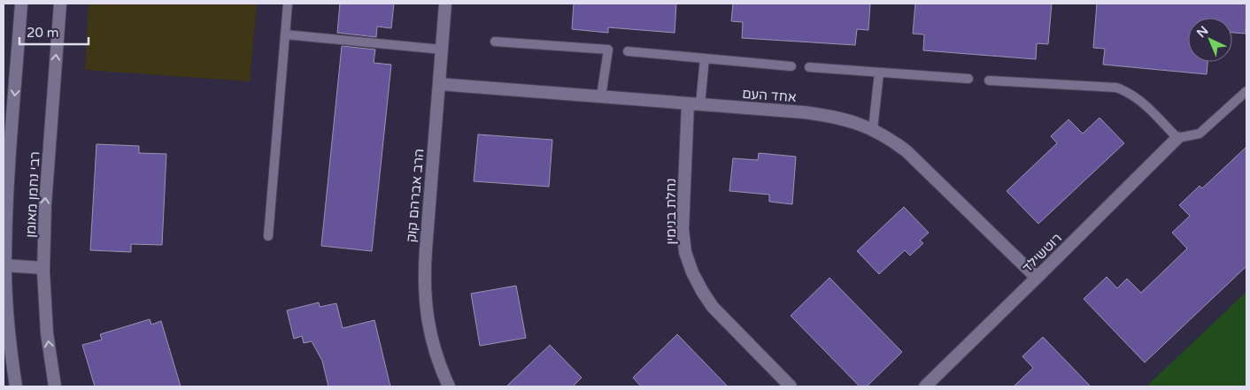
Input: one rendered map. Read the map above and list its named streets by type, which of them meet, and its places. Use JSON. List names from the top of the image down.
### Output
{
  "streets": {
    "street": [
      "אחד העם",
      "רבי נחמן מאומן",
      "הרב אברהם קוק",
      "נחלת בנימין",
      "רוטשילד"
    ]
  },
  "crossings": [
    ["אחד העם", "הרב אברהם קוק"],
    ["אחד העם", "נחלת בנימין"],
    ["אחד העם", "רוטשילד"]
  ],
  "scale_bar": "20 m",
  "north": "top left"
}
